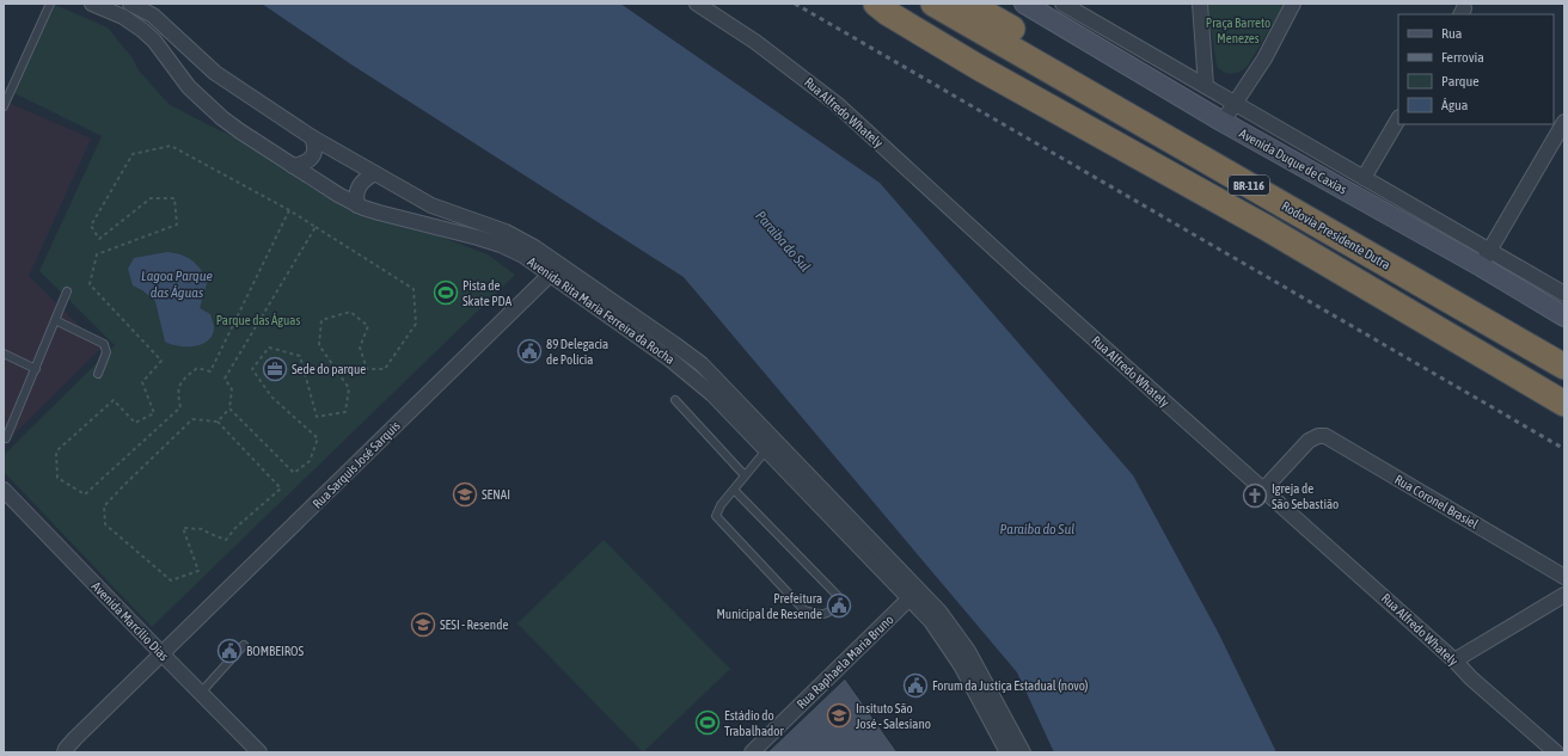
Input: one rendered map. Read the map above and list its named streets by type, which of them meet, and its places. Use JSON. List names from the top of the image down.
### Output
{
  "streets": {
    "highway": ["BR-116", "Rodovia Presidente Dutra"],
    "street": [
      "Rua Alfredo Whately",
      "Avenida Duque de Caxias",
      "Avenida Rita Maria Ferreira da Rocha",
      "Rua Sarquis José Sarquis",
      "Rua Coronel Brasiel",
      "Avenida Marcílio Dias",
      "Rua Raphaela Maria Bruno"
    ]
  },
  "crossings": [
    ["Rua Alfredo Whately", "Rua Coronel Brasiel"],
    ["Avenida Rita Maria Ferreira da Rocha", "Rua Sarquis José Sarquis"],
    ["Avenida Rita Maria Ferreira da Rocha", "Rua Raphaela Maria Bruno"],
    ["Rua Sarquis José Sarquis", "Avenida Marcílio Dias"]
  ],
  "water": ["Paraiba do Sul", "Lagoa Parque das Águas"],
  "parks": ["Praça Barreto Menezes", "Parque das Águas"],
  "places": {
    "sports": ["Pista de Skate PDA", "Estádio do Trabalhador"],
    "public building": [
      "89 Delegacia de Polícia",
      "Prefeitura Municipal de Resende",
      "BOMBEIROS",
      "Forum da Justiça Estadual (novo)"
    ],
    "office": ["Sede do parque"],
    "school or university": ["SENAI", "SESI - Resende", "Insituto São José - Salesiano"],
    "church": ["Igreja de São Sebastião"]
  },
  "legend": [
    "Rua",
    "Ferrovia",
    "Parque",
    "Água"
  ]
}
